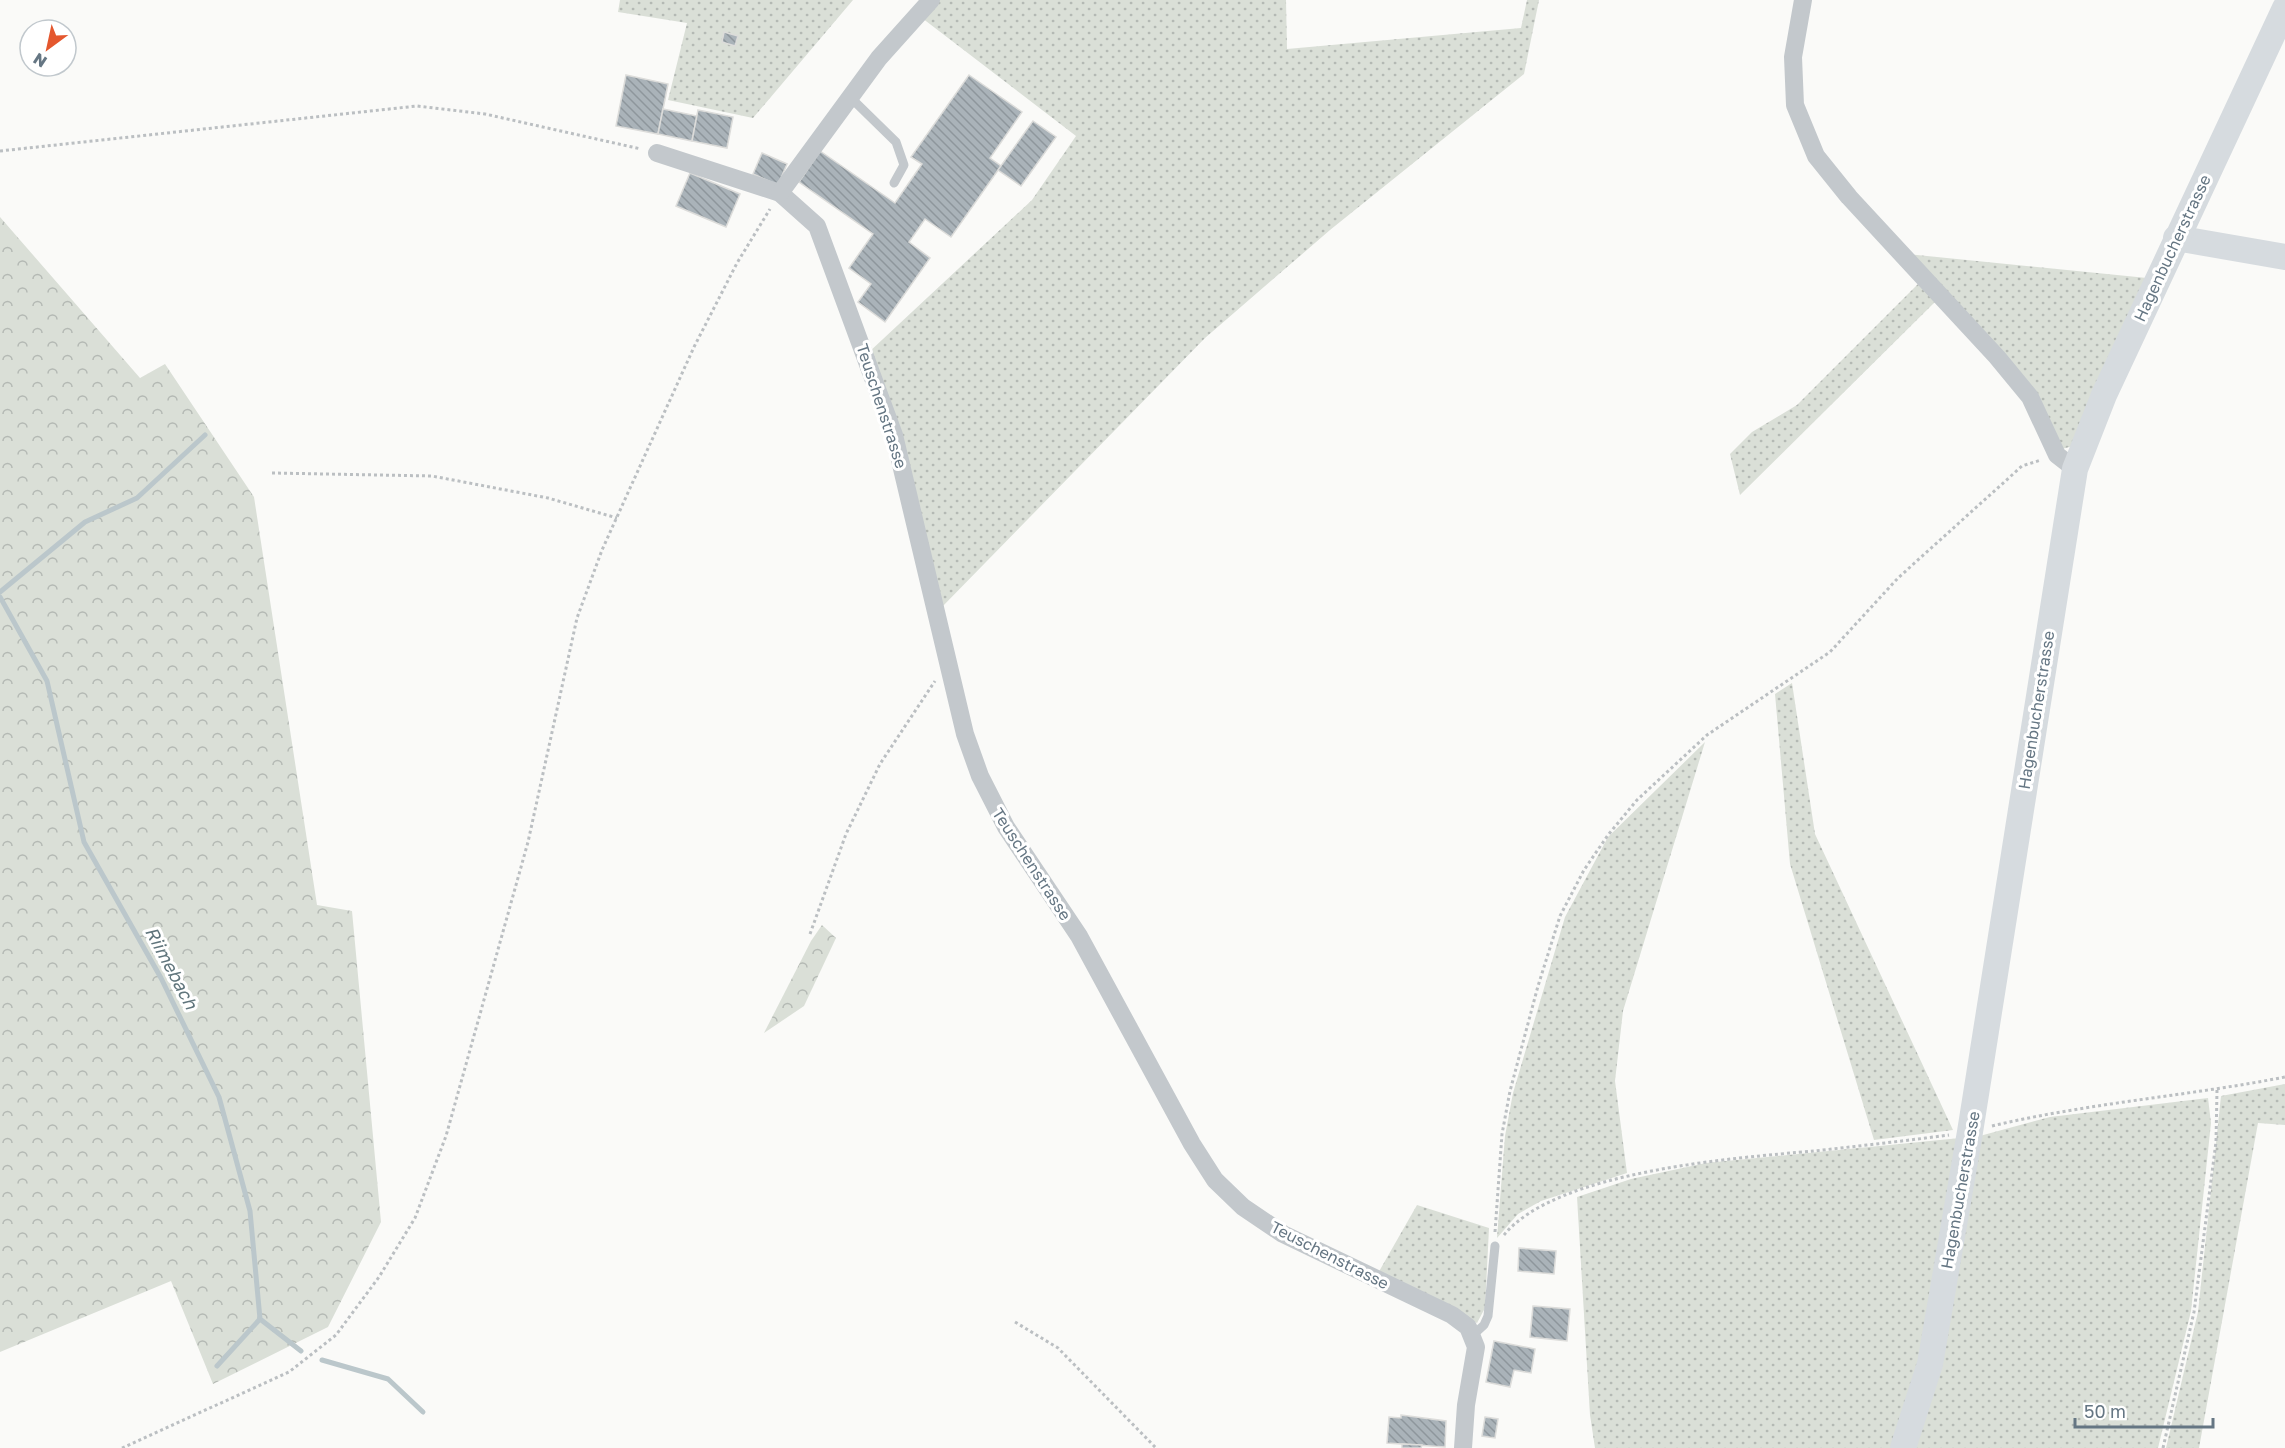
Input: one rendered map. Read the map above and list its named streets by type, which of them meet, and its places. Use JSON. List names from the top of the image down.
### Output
{
  "streets": {
    "street": ["Hagenbucherstrasse", "Teuschenstrasse"]
  },
  "water": ["Riimebach"],
  "scale_bar": "50 m",
  "north": "bottom left"
}
